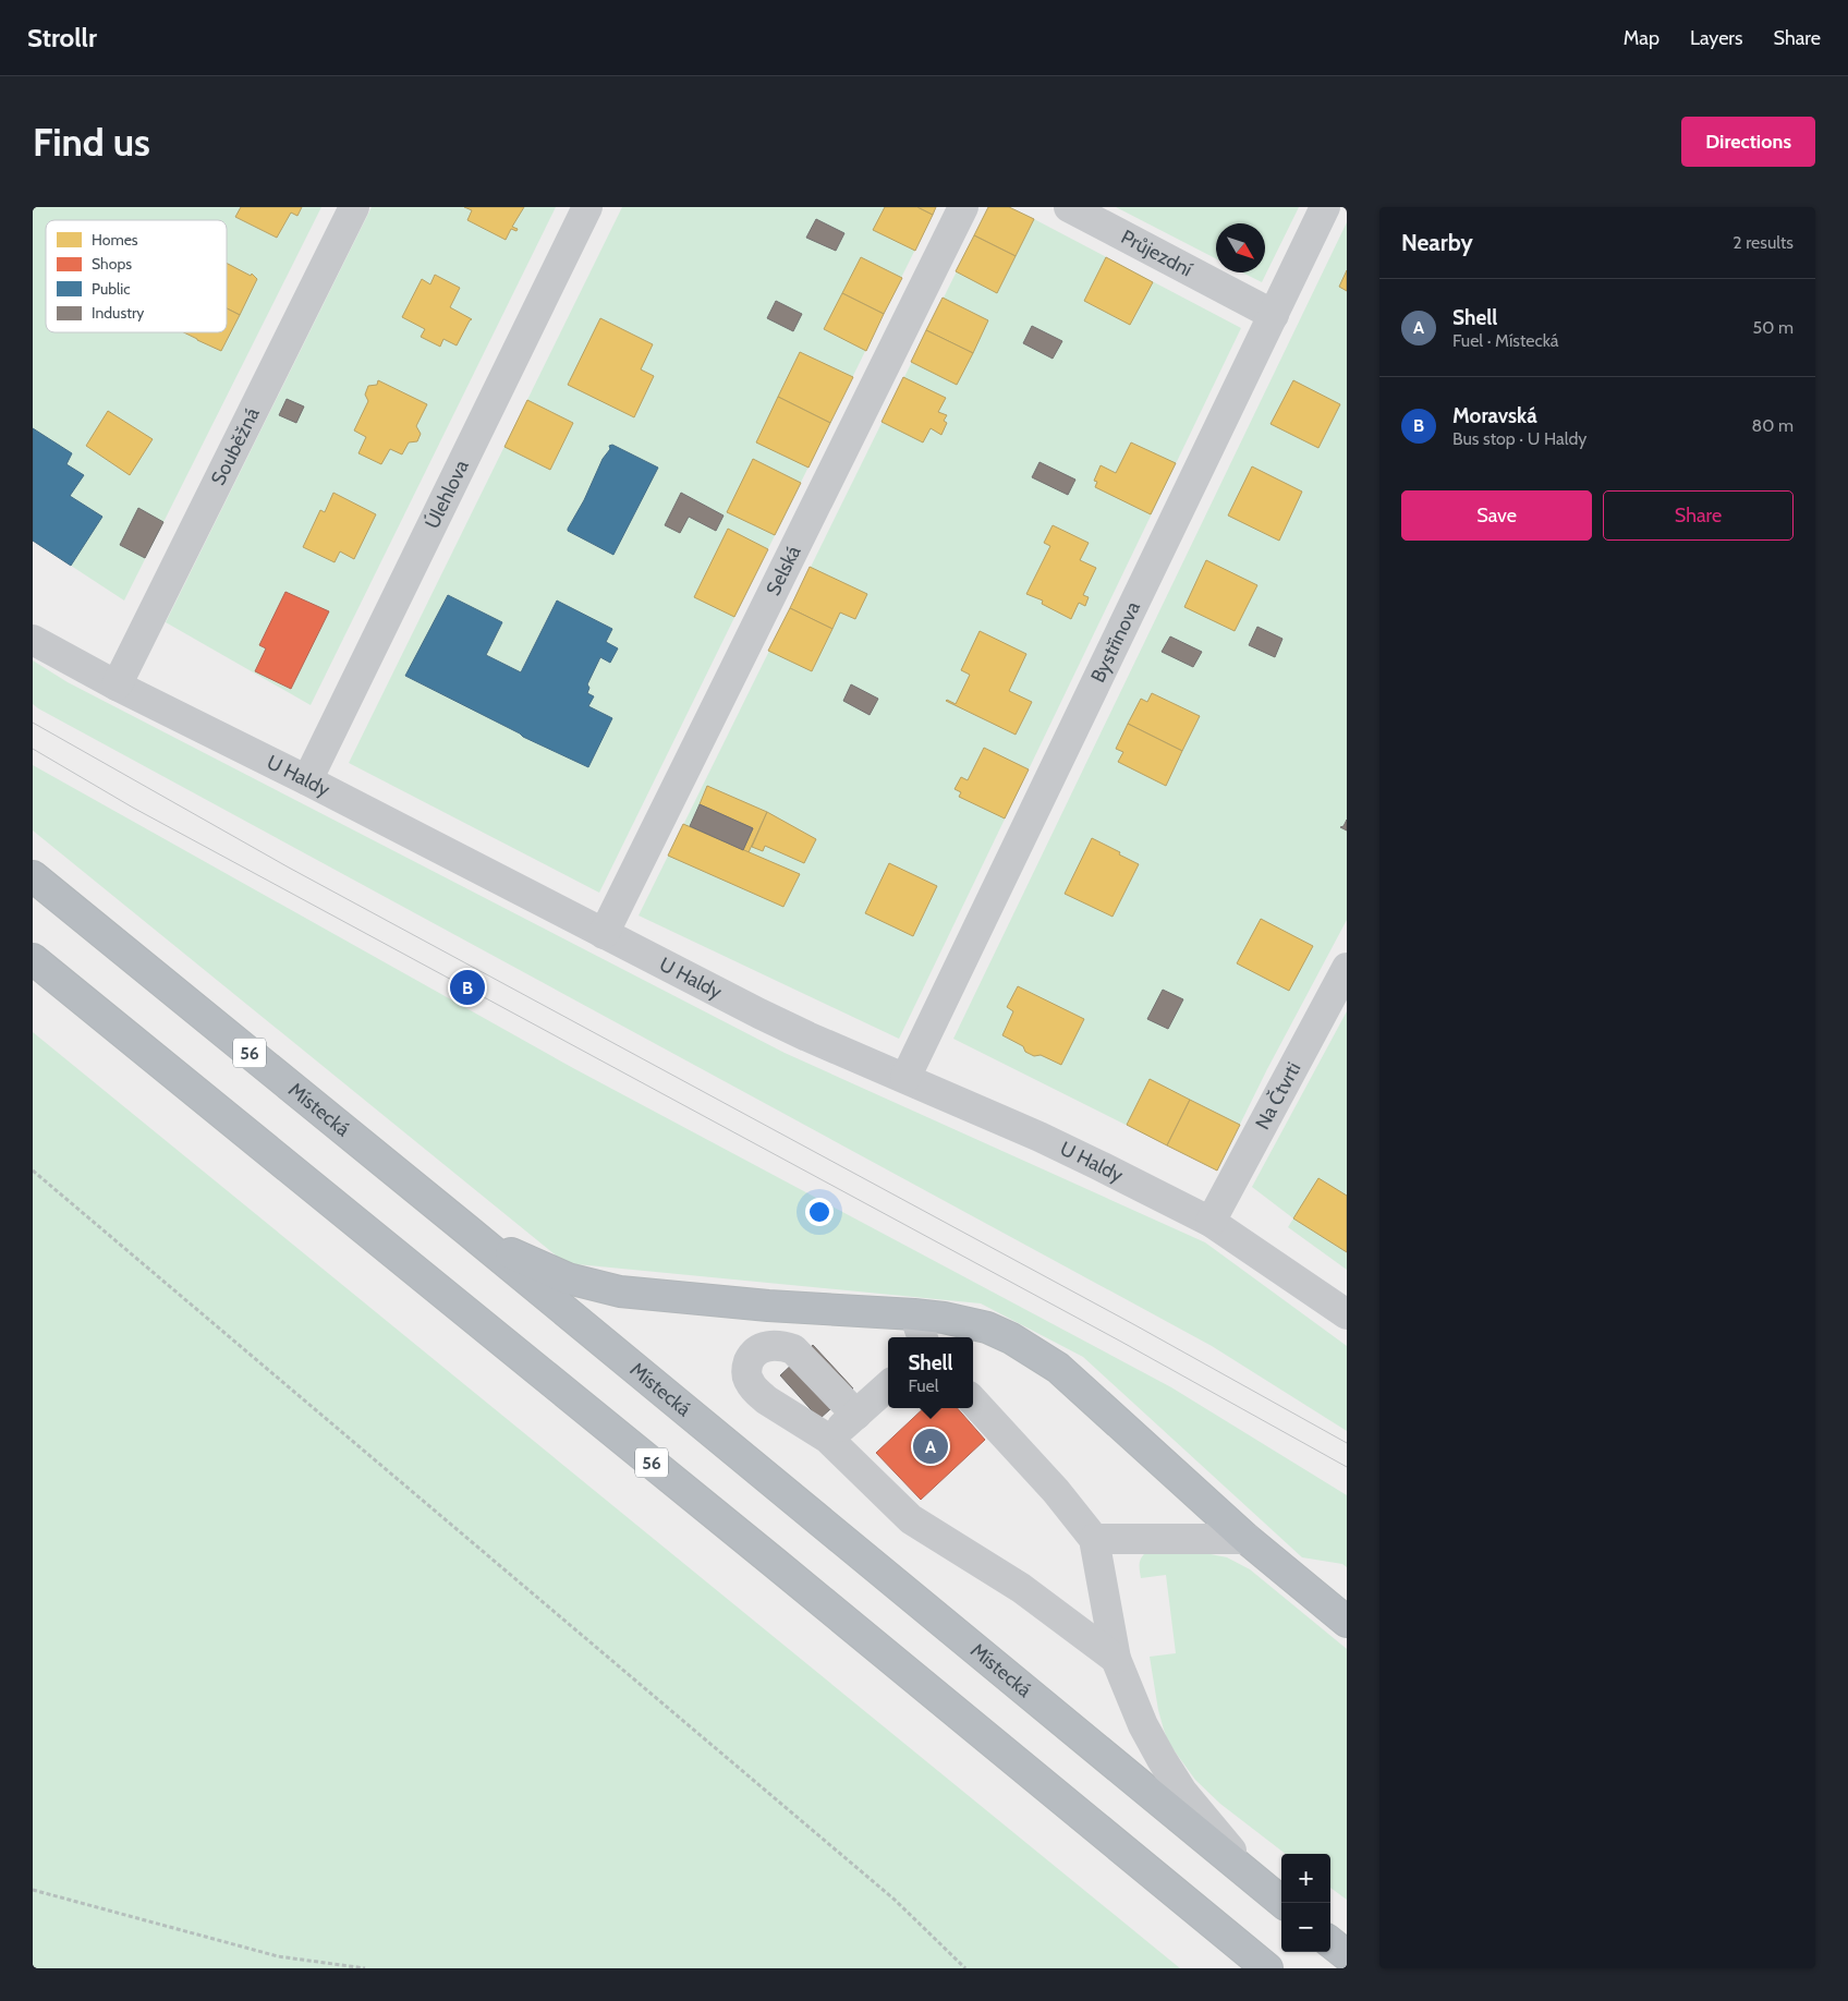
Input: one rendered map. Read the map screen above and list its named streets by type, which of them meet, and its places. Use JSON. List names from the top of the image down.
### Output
{
  "streets": {
    "highway": ["56", "Místecká"],
    "street": [
      "Průjezdní",
      "Souběžná",
      "Úlehlova",
      "Selská",
      "Bystřinova",
      "U Haldy",
      "Na Čtvrti"
    ]
  },
  "crossings": [
    ["Průjezdní", "Bystřinova"],
    ["Souběžná", "U Haldy"],
    ["Úlehlova", "U Haldy"],
    ["Selská", "U Haldy"],
    ["Bystřinova", "U Haldy"],
    ["U Haldy", "Na Čtvrti"]
  ],
  "legend": [
    "Homes",
    "Shops",
    "Public",
    "Industry"
  ],
  "north": "bottom right",
  "page": {
    "header": "Strollr",
    "nav": ["Map", "Layers", "Share"],
    "buttons": [
      "Directions",
      ["Save", "Share"]
    ],
    "title": "Find us",
    "heading": ["Nearby", "2 results"],
    "list": [
      {
        "mark": "A",
        "name": "Shell",
        "note": "Fuel · Místecká",
        "value": "50 m"
      },
      {
        "mark": "B",
        "name": "Moravská",
        "note": "Bus stop · U Haldy",
        "value": "80 m"
      }
    ],
    "pins": ["B", "A"],
    "popup": ["Shell", "Fuel"],
    "map_buttons": ["+", "−"]
  }
}
